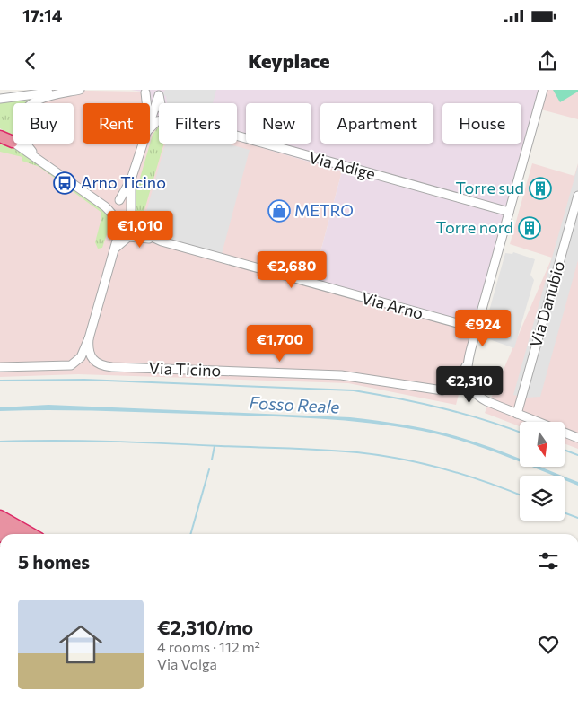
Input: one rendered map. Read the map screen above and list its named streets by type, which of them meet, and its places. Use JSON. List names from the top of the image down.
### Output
{
  "streets": {
    "street": [
      "Via Adige",
      "Via Danubio",
      "Via Arno",
      "Via Ticino"
    ]
  },
  "water": ["Fosso Reale"],
  "places": {
    "bus stop": ["Arno Ticino"],
    "building": ["Torre sud", "Torre nord"],
    "shop": ["METRO"]
  },
  "north": "bottom",
  "page": {
    "status": "17:14",
    "header": "Keyplace",
    "chip": [
      "Buy",
      "Rent",
      "Filters",
      "New",
      "Apartment",
      "House"
    ],
    "price": [
      "€1,010",
      "€2,680",
      "€924",
      "€1,700",
      "€2,310"
    ],
    "heading": "5 homes",
    "list": [
      {
        "name": "€2,310/mo",
        "note": "4 rooms · 112 m² · Via Volga"
      }
    ]
  }
}
